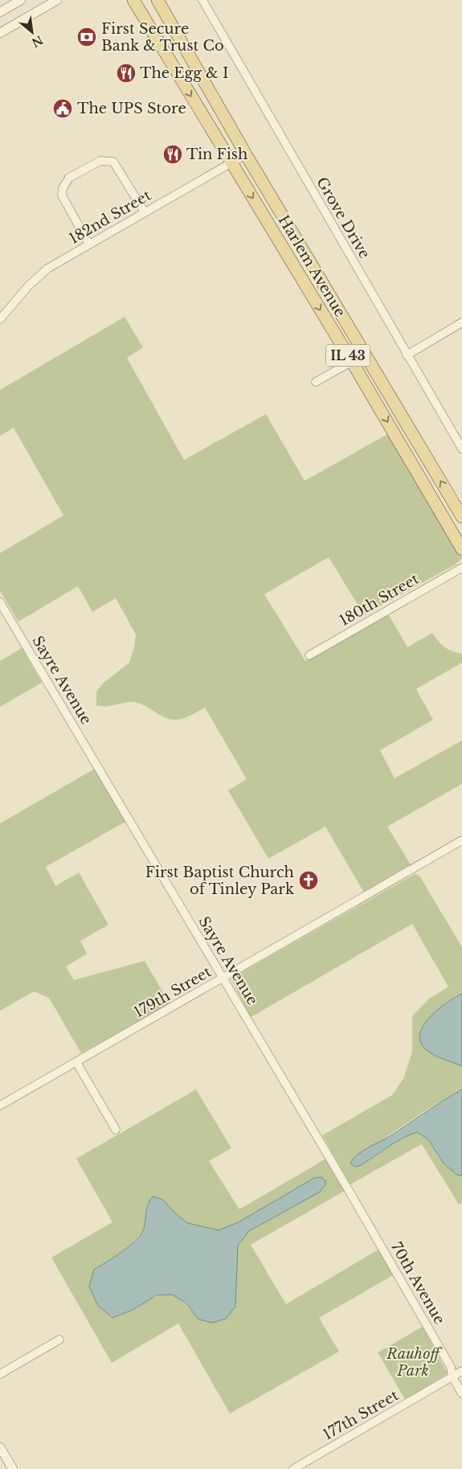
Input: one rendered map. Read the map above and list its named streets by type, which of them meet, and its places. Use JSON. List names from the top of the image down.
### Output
{
  "streets": {
    "main road": ["Harlem Avenue", "IL 43"],
    "street": [
      "182nd Street",
      "Grove Drive",
      "180th Street",
      "Sayre Avenue",
      "179th Street",
      "70th Avenue",
      "177th Street"
    ]
  },
  "crossings": [
    ["182nd Street", "Harlem Avenue"],
    ["Sayre Avenue", "179th Street"],
    ["Sayre Avenue", "70th Avenue"],
    ["70th Avenue", "177th Street"]
  ],
  "parks": ["Rauhoff Park"],
  "places": {
    "bank": ["First Secure Bank & Trust Co"],
    "restaurant": ["The Egg & I", "Tin Fish"],
    "public building": ["The UPS Store"],
    "church": ["First Baptist Church of Tinley Park"]
  },
  "north": "bottom right"
}
